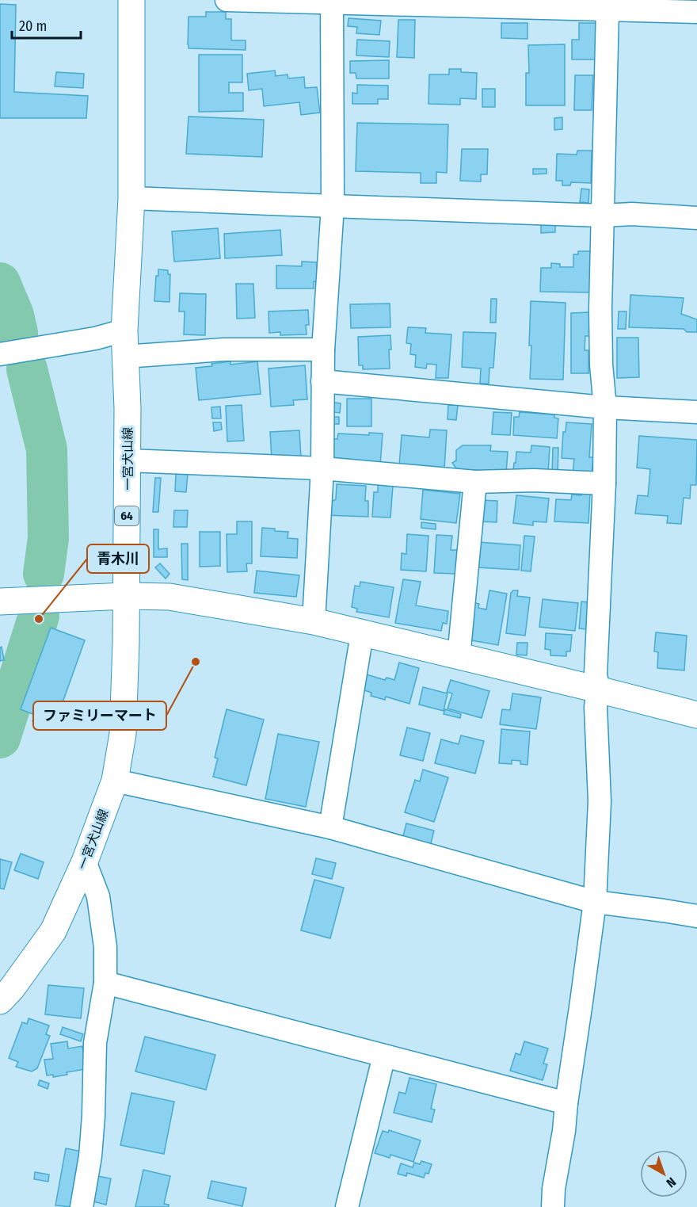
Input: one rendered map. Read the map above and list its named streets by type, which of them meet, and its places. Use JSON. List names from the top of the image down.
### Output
{
  "streets": {
    "main road": ["一宮犬山線", "64"]
  },
  "places": ["青木川", "ファミリーマート"],
  "scale_bar": "20 m",
  "north": "bottom right"
}
